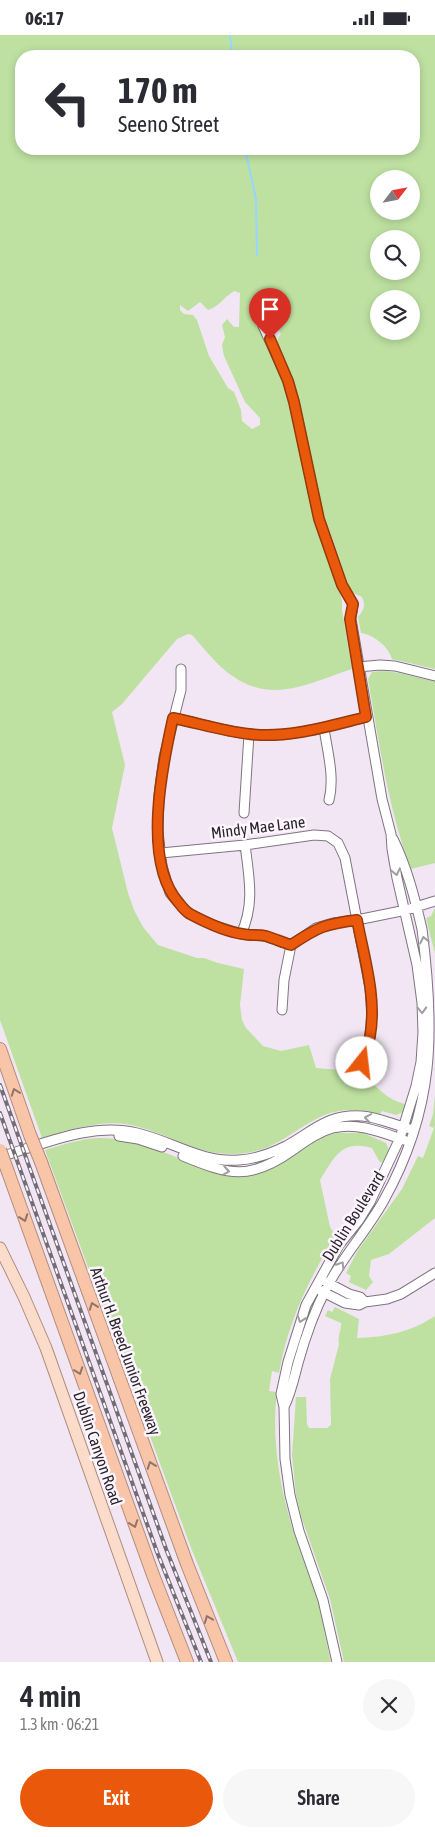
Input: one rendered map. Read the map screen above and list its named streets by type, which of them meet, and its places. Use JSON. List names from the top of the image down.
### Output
{
  "streets": {
    "highway": ["Arthur H. Breed Junior Freeway"],
    "main road": ["Dublin Canyon Road"],
    "street": ["Mindy Mae Lane", "Dublin Boulevard"]
  },
  "north": "top right",
  "page": {
    "status": "06:17",
    "turn": ["170 m", "Seeno Street"],
    "heading": ["4 min", "1.3 km · 06:21"],
    "buttons": ["Exit", "Share"]
  }
}
